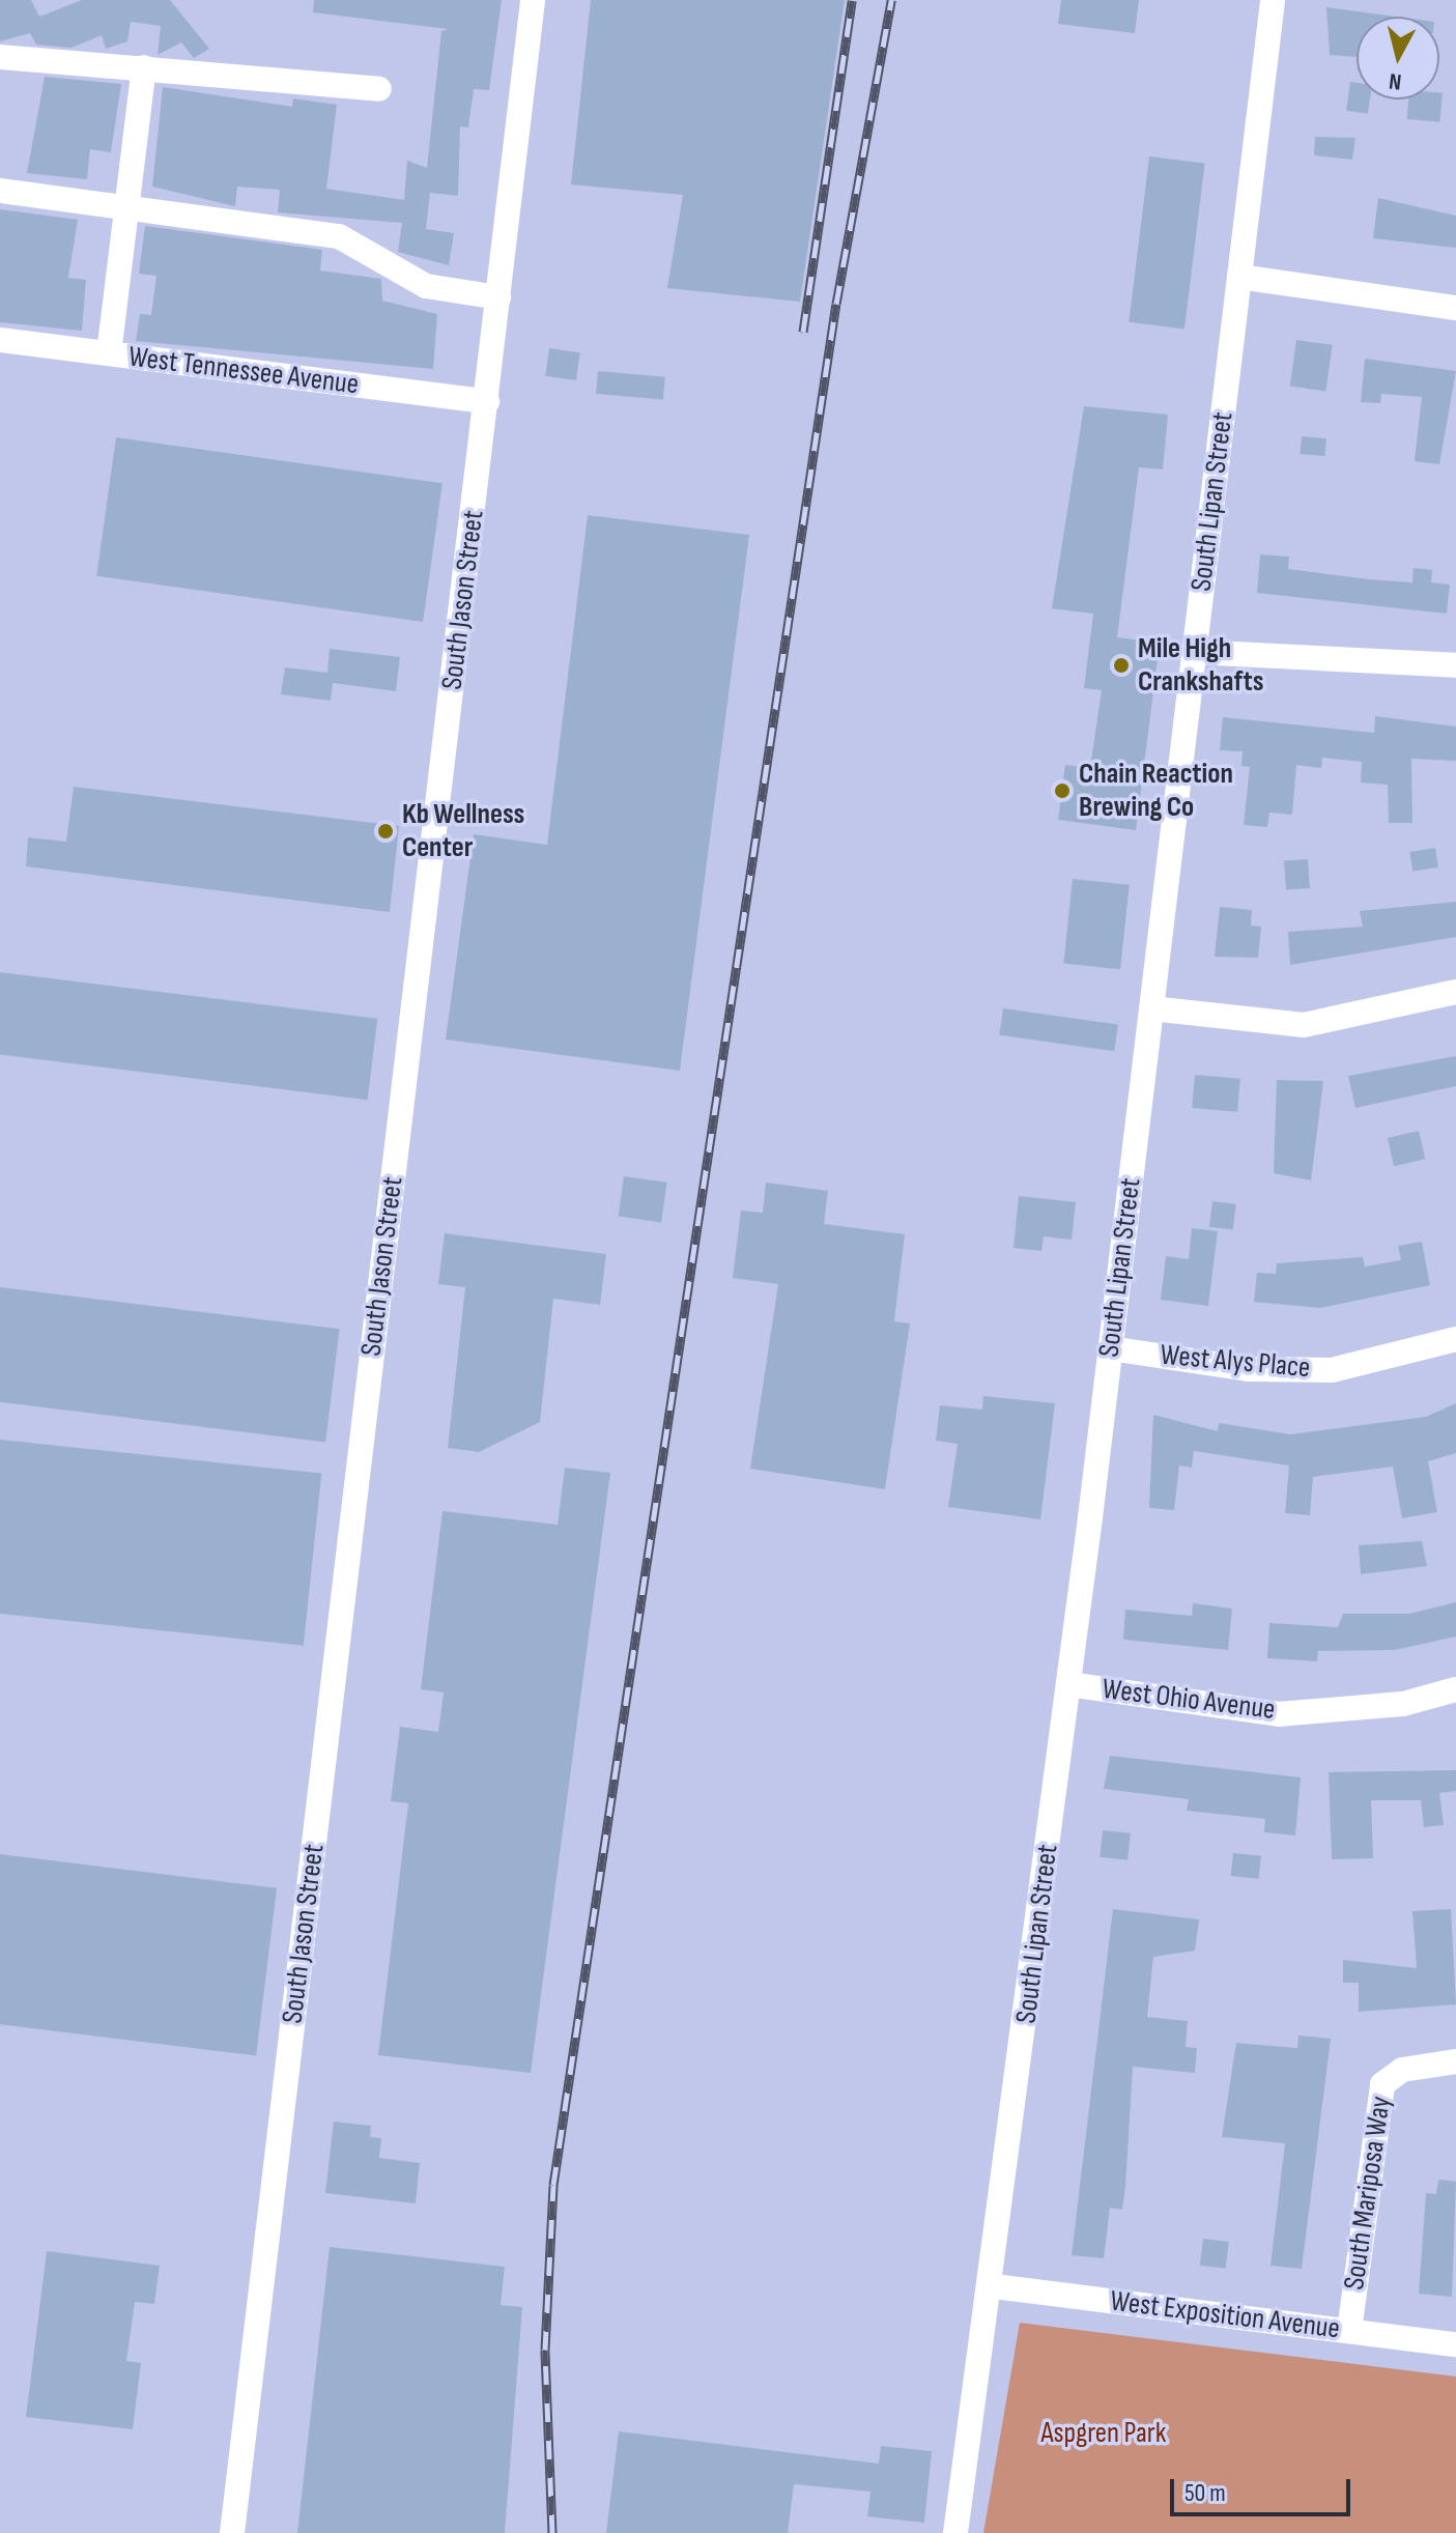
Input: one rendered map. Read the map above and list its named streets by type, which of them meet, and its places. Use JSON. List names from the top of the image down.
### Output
{
  "streets": {
    "street": [
      "West Tennessee Avenue",
      "South Lipan Street",
      "South Jason Street",
      "West Alys Place",
      "West Ohio Avenue",
      "South Mariposa Way",
      "West Exposition Avenue"
    ]
  },
  "crossings": [
    ["West Tennessee Avenue", "South Jason Street"],
    ["South Lipan Street", "West Alys Place"],
    ["South Lipan Street", "West Ohio Avenue"],
    ["South Lipan Street", "West Exposition Avenue"],
    ["South Mariposa Way", "West Exposition Avenue"]
  ],
  "parks": ["Aspgren Park"],
  "places": ["Mile High Crankshafts", "Chain Reaction Brewing Co", "Kb Wellness Center"],
  "scale_bar": "50 m",
  "north": "bottom"
}
